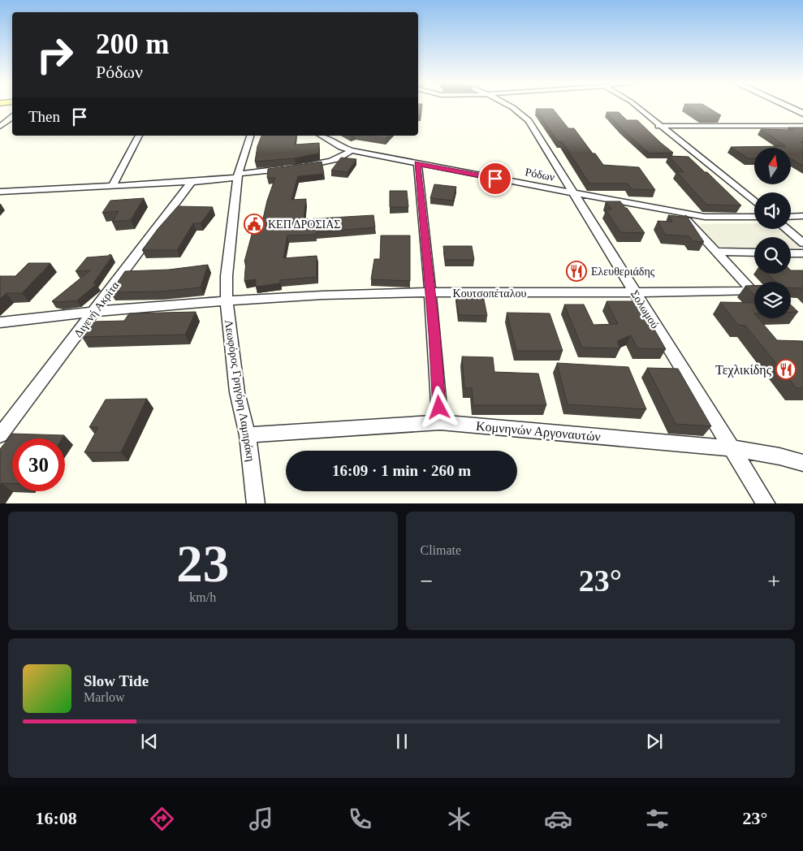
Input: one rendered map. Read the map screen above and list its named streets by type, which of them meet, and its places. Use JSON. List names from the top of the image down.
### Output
{
  "streets": {
    "street": [
      "Ρόδων",
      "Κουτσοπέταλου",
      "Διγενή Ακρίτα",
      "Σολωμού",
      "Λεωφόρος Γρηγόρη Λαμπράκη",
      "Κομνηνών Αργοναυτών"
    ]
  },
  "crossings": [
    ["Ρόδων", "Σολωμού"],
    ["Κουτσοπέταλου", "Διγενή Ακρίτα"],
    ["Κουτσοπέταλου", "Σολωμού"],
    ["Κουτσοπέταλου", "Λεωφόρος Γρηγόρη Λαμπράκη"],
    ["Σολωμού", "Κομνηνών Αργοναυτών"],
    ["Λεωφόρος Γρηγόρη Λαμπράκη", "Κομνηνών Αργοναυτών"]
  ],
  "places": {
    "public building": ["ΚΕΠ ΔΡΟΣΙΑΣ"],
    "restaurant": ["Ελευθεριάδης", "Τεχλικίδης"]
  },
  "north": "top",
  "page": {
    "turn": ["200 m", "Ρόδων"],
    "then": "Then",
    "limit": "30",
    "trip": "16:09 · 1 min · 260 m",
    "tile": [
      ["23", "km/h"],
      "Climate"
    ],
    "heat": ["−", "23°", "+"],
    "song": ["Slow Tide", "Marlow"],
    "tabs": ["16:08", "23°"]
  }
}
